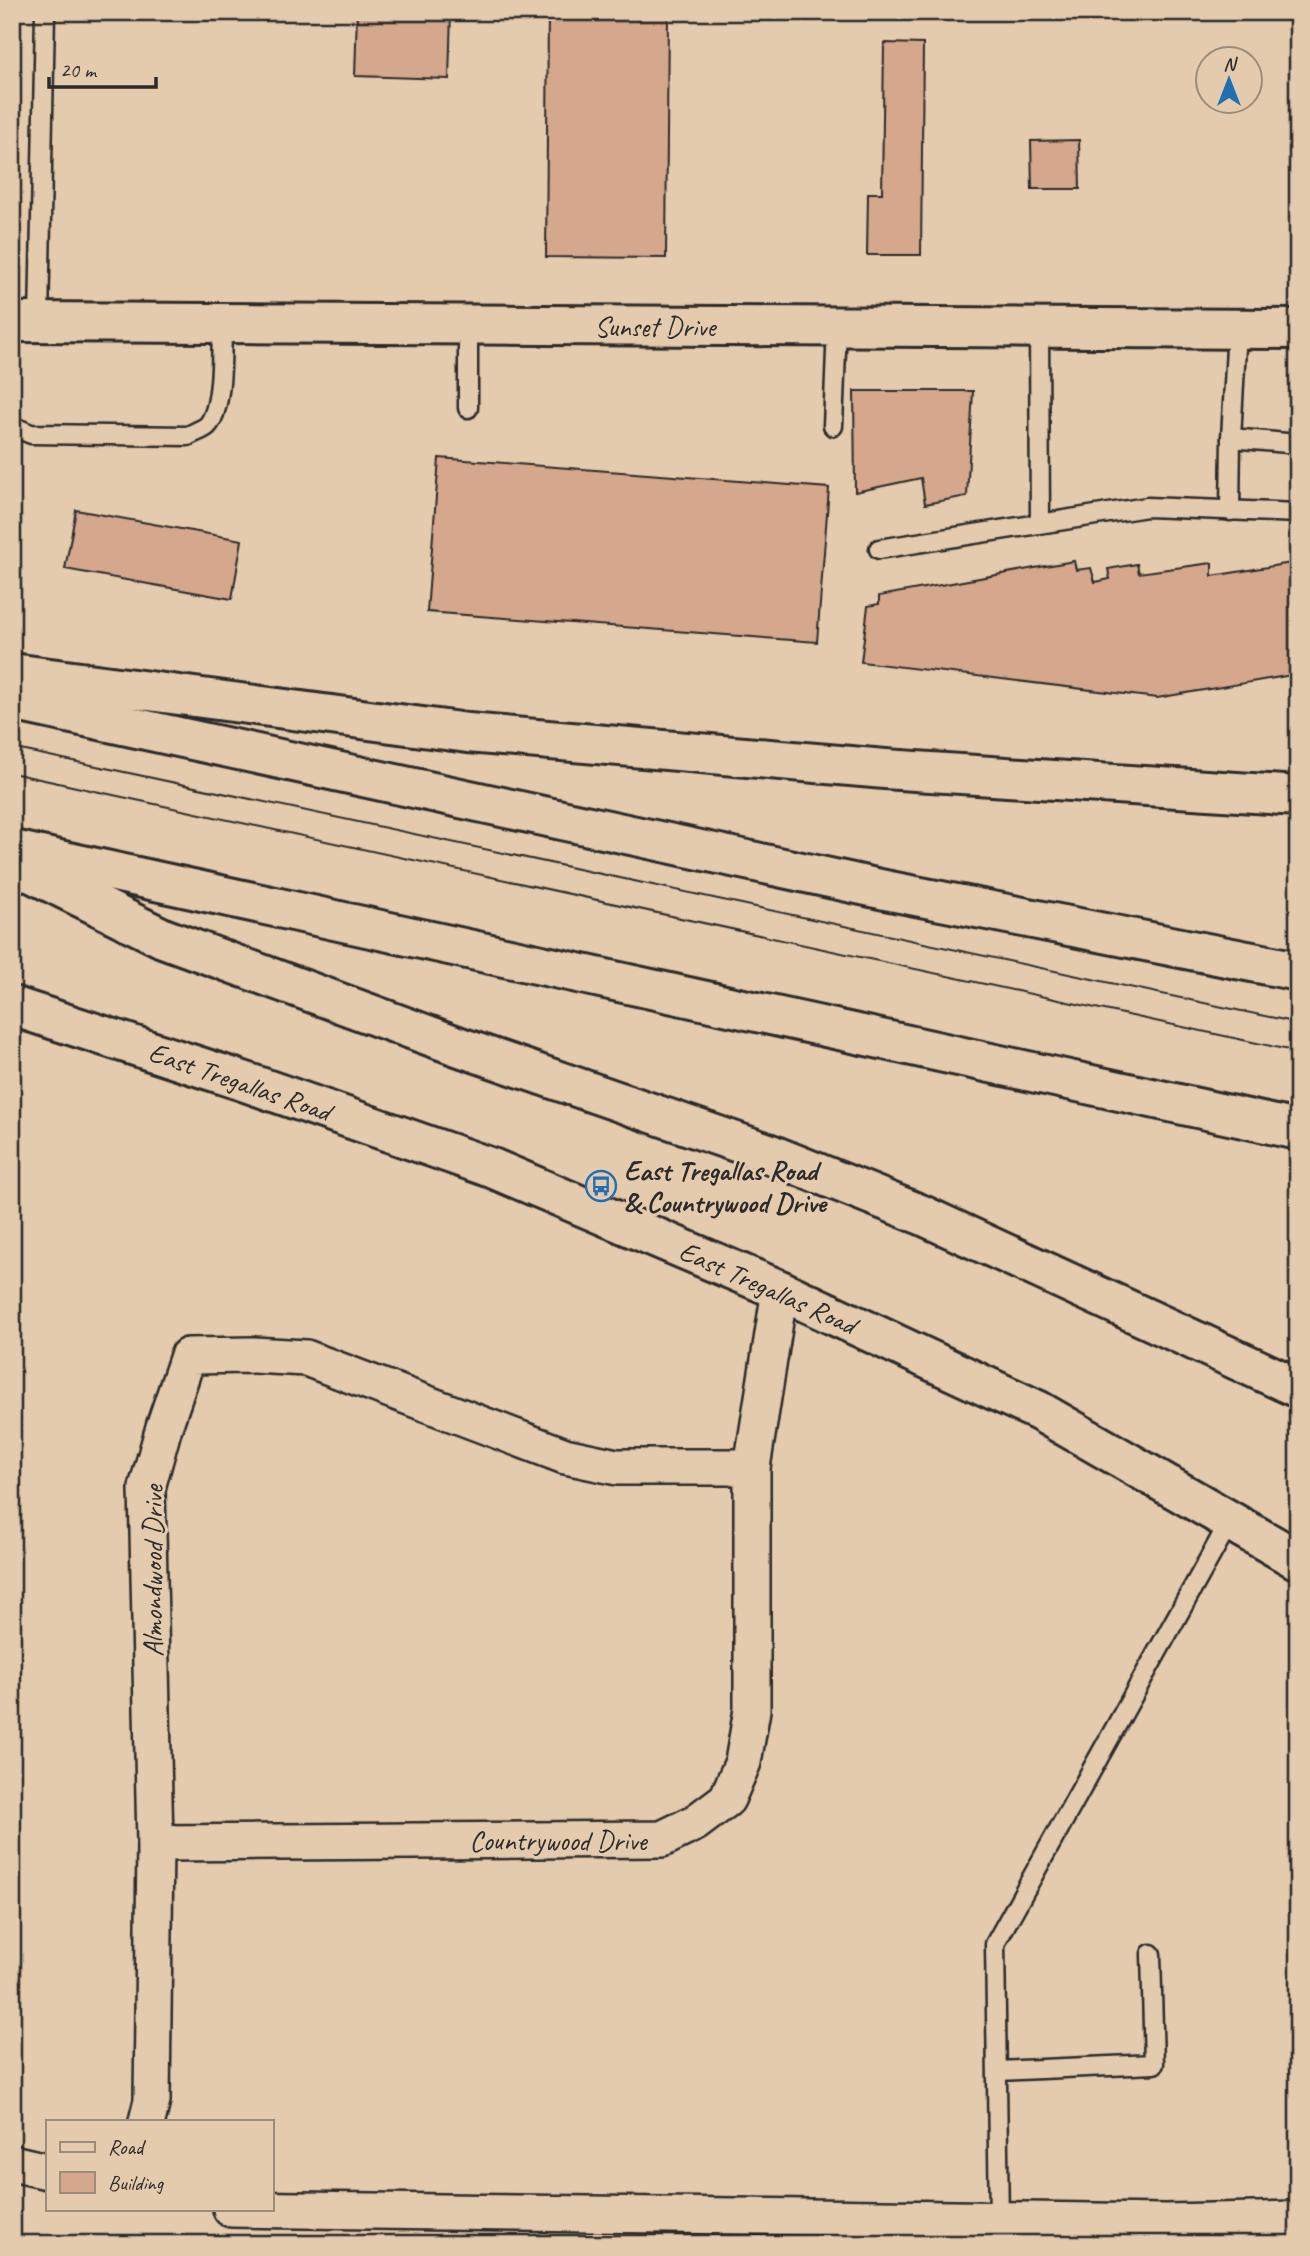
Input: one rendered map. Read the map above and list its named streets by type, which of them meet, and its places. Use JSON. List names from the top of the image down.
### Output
{
  "streets": {
    "main road": ["Sunset Drive", "East Tregallas Road"],
    "street": ["Almondwood Drive", "Countrywood Drive"]
  },
  "crossings": [
    ["East Tregallas Road", "Countrywood Drive"],
    ["Almondwood Drive", "Countrywood Drive"]
  ],
  "places": {
    "bus stop": ["East Tregallas Road & Countrywood Drive"]
  },
  "legend": ["Road", "Building"],
  "scale_bar": "20 m",
  "north": "top"
}
